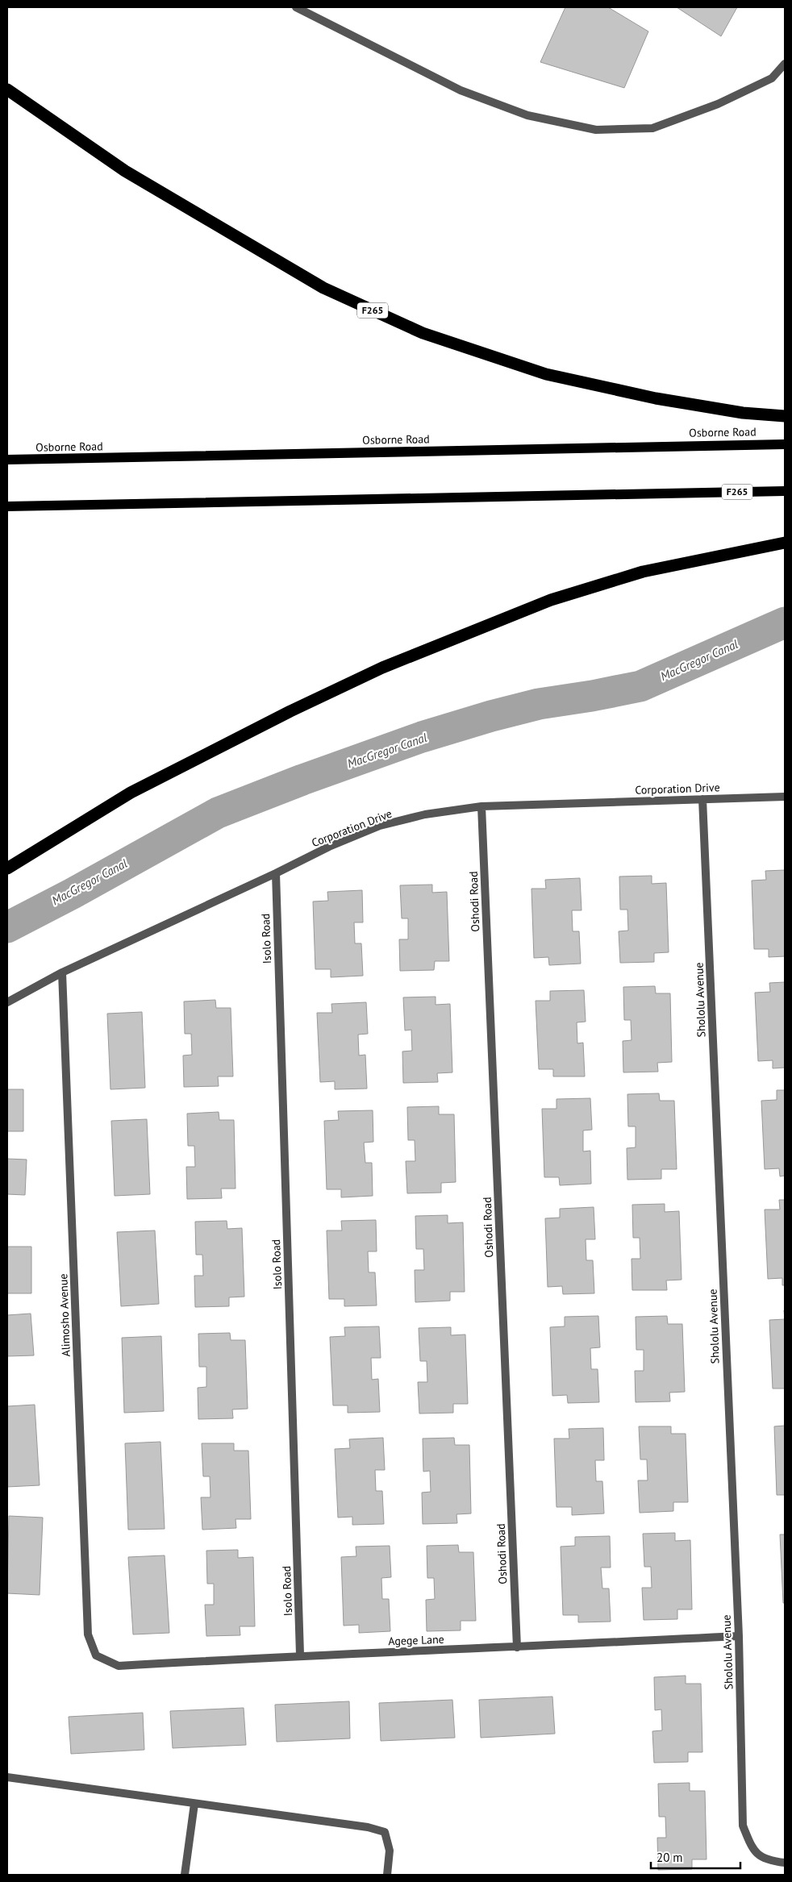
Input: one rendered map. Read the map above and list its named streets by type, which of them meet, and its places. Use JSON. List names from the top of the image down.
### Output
{
  "streets": {
    "highway": ["F265"],
    "main road": ["Osborne Road"],
    "street": [
      "Corporation Drive",
      "Oshodi Road",
      "Isolo Road",
      "Shololu Avenue",
      "Alimosho Avenue",
      "Agege Lane"
    ]
  },
  "crossings": [
    ["Corporation Drive", "Oshodi Road"],
    ["Corporation Drive", "Isolo Road"],
    ["Corporation Drive", "Shololu Avenue"],
    ["Corporation Drive", "Alimosho Avenue"],
    ["Oshodi Road", "Agege Lane"],
    ["Isolo Road", "Agege Lane"],
    ["Shololu Avenue", "Agege Lane"],
    ["Alimosho Avenue", "Agege Lane"]
  ],
  "water": ["MacGregor Canal"],
  "scale_bar": "20 m"
}
